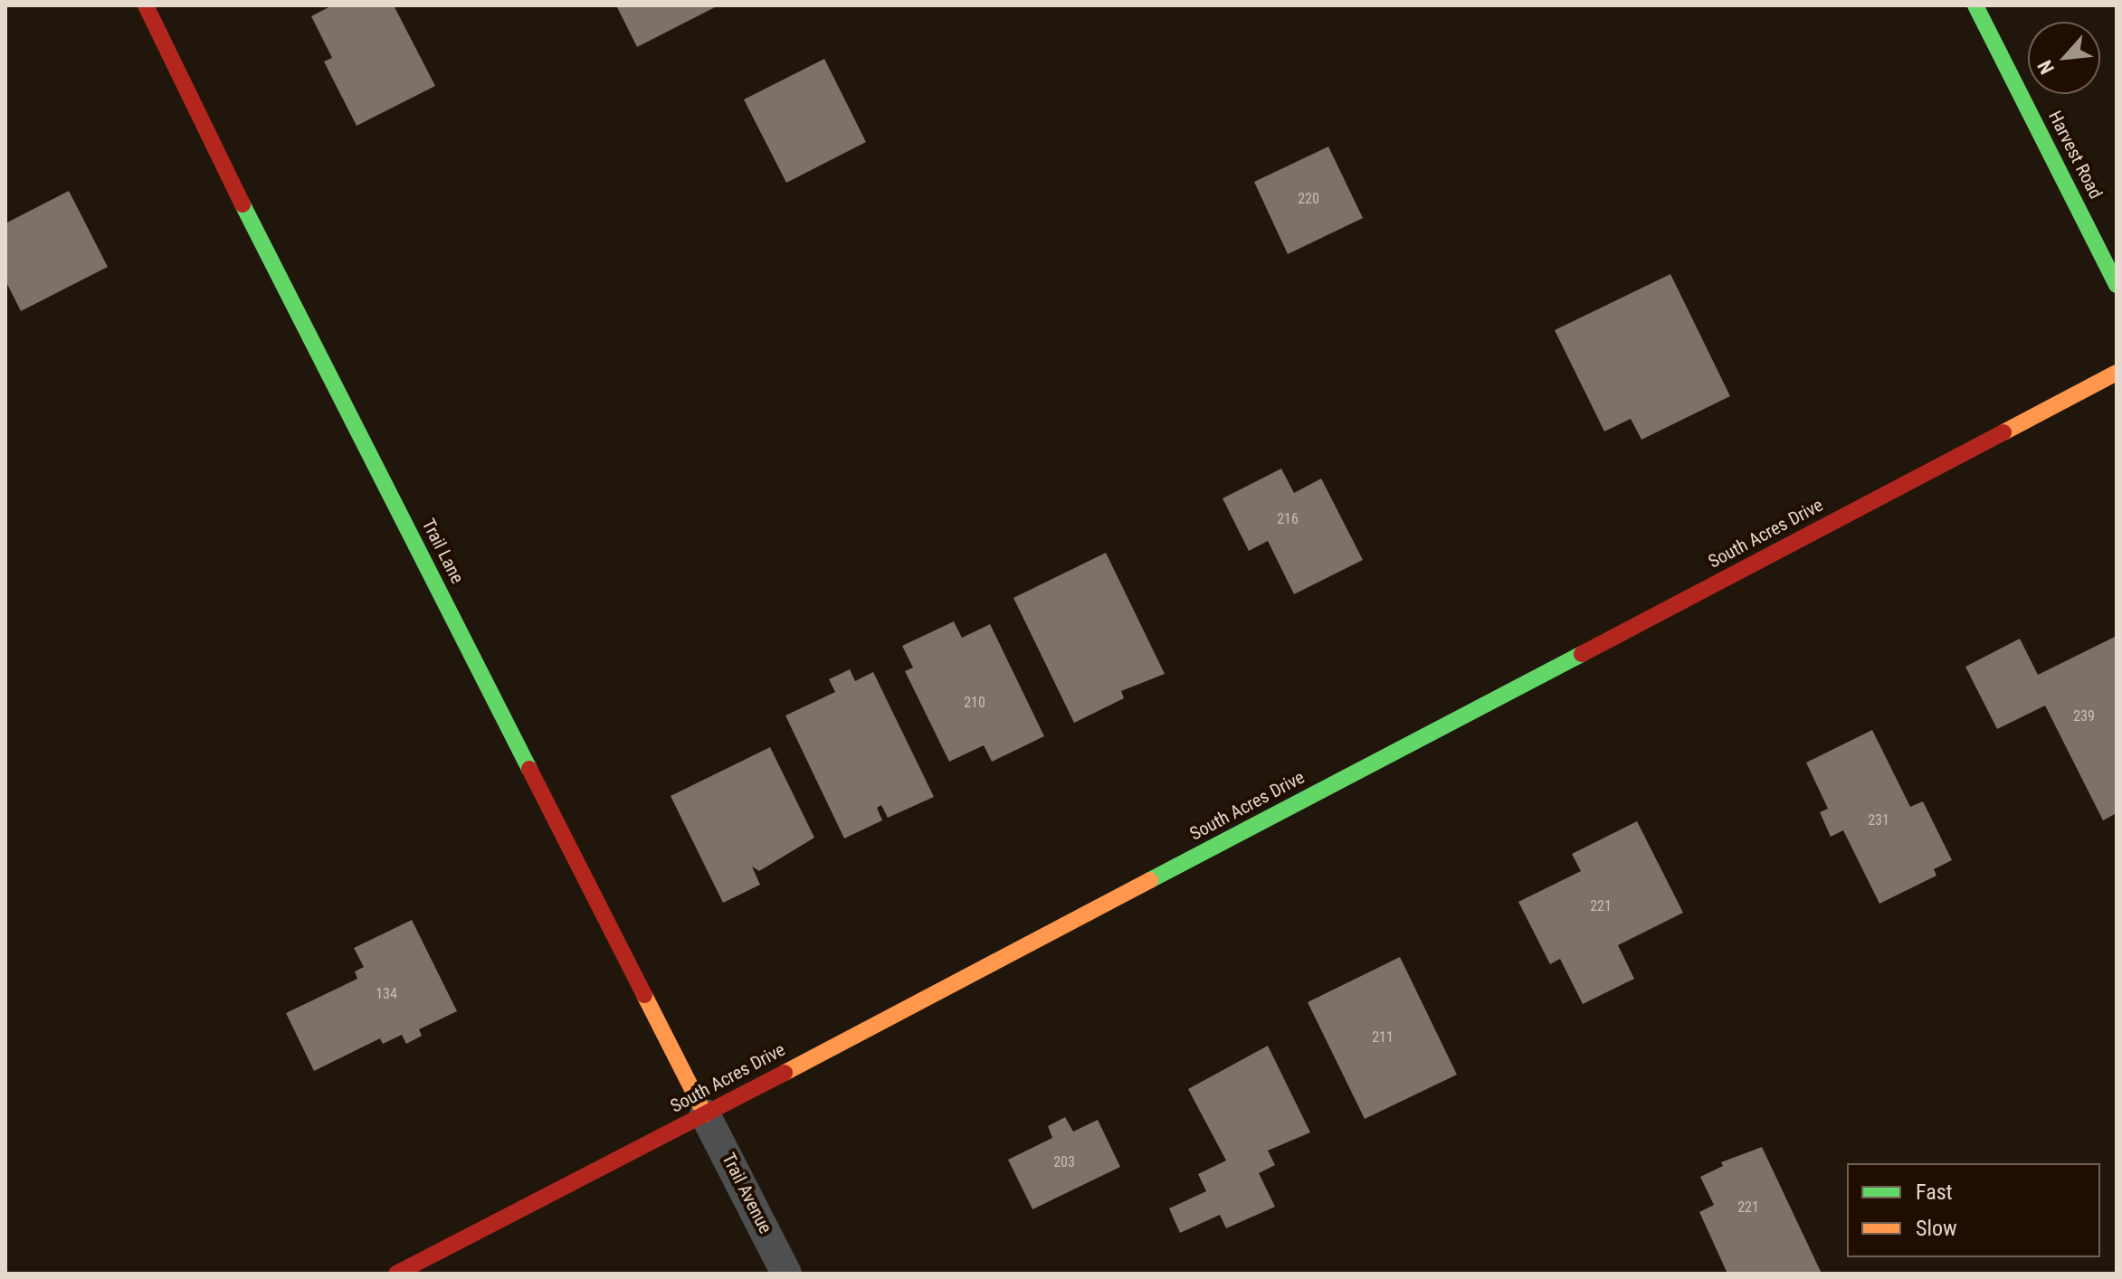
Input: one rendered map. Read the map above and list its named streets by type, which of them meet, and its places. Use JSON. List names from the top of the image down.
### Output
{
  "streets": {
    "street": ["Harvest Road", "South Acres Drive", "Trail Lane"],
    "lane": ["Trail Avenue"]
  },
  "crossings": [
    ["South Acres Drive", "Trail Lane"],
    ["South Acres Drive", "Trail Avenue"],
    ["Trail Lane", "Trail Avenue"]
  ],
  "house_numbers": [
    "220",
    "216",
    "210",
    "239",
    "231",
    "221",
    "134",
    "211",
    "203",
    "221"
  ],
  "legend": ["Fast", "Slow"],
  "north": "bottom left"
}
